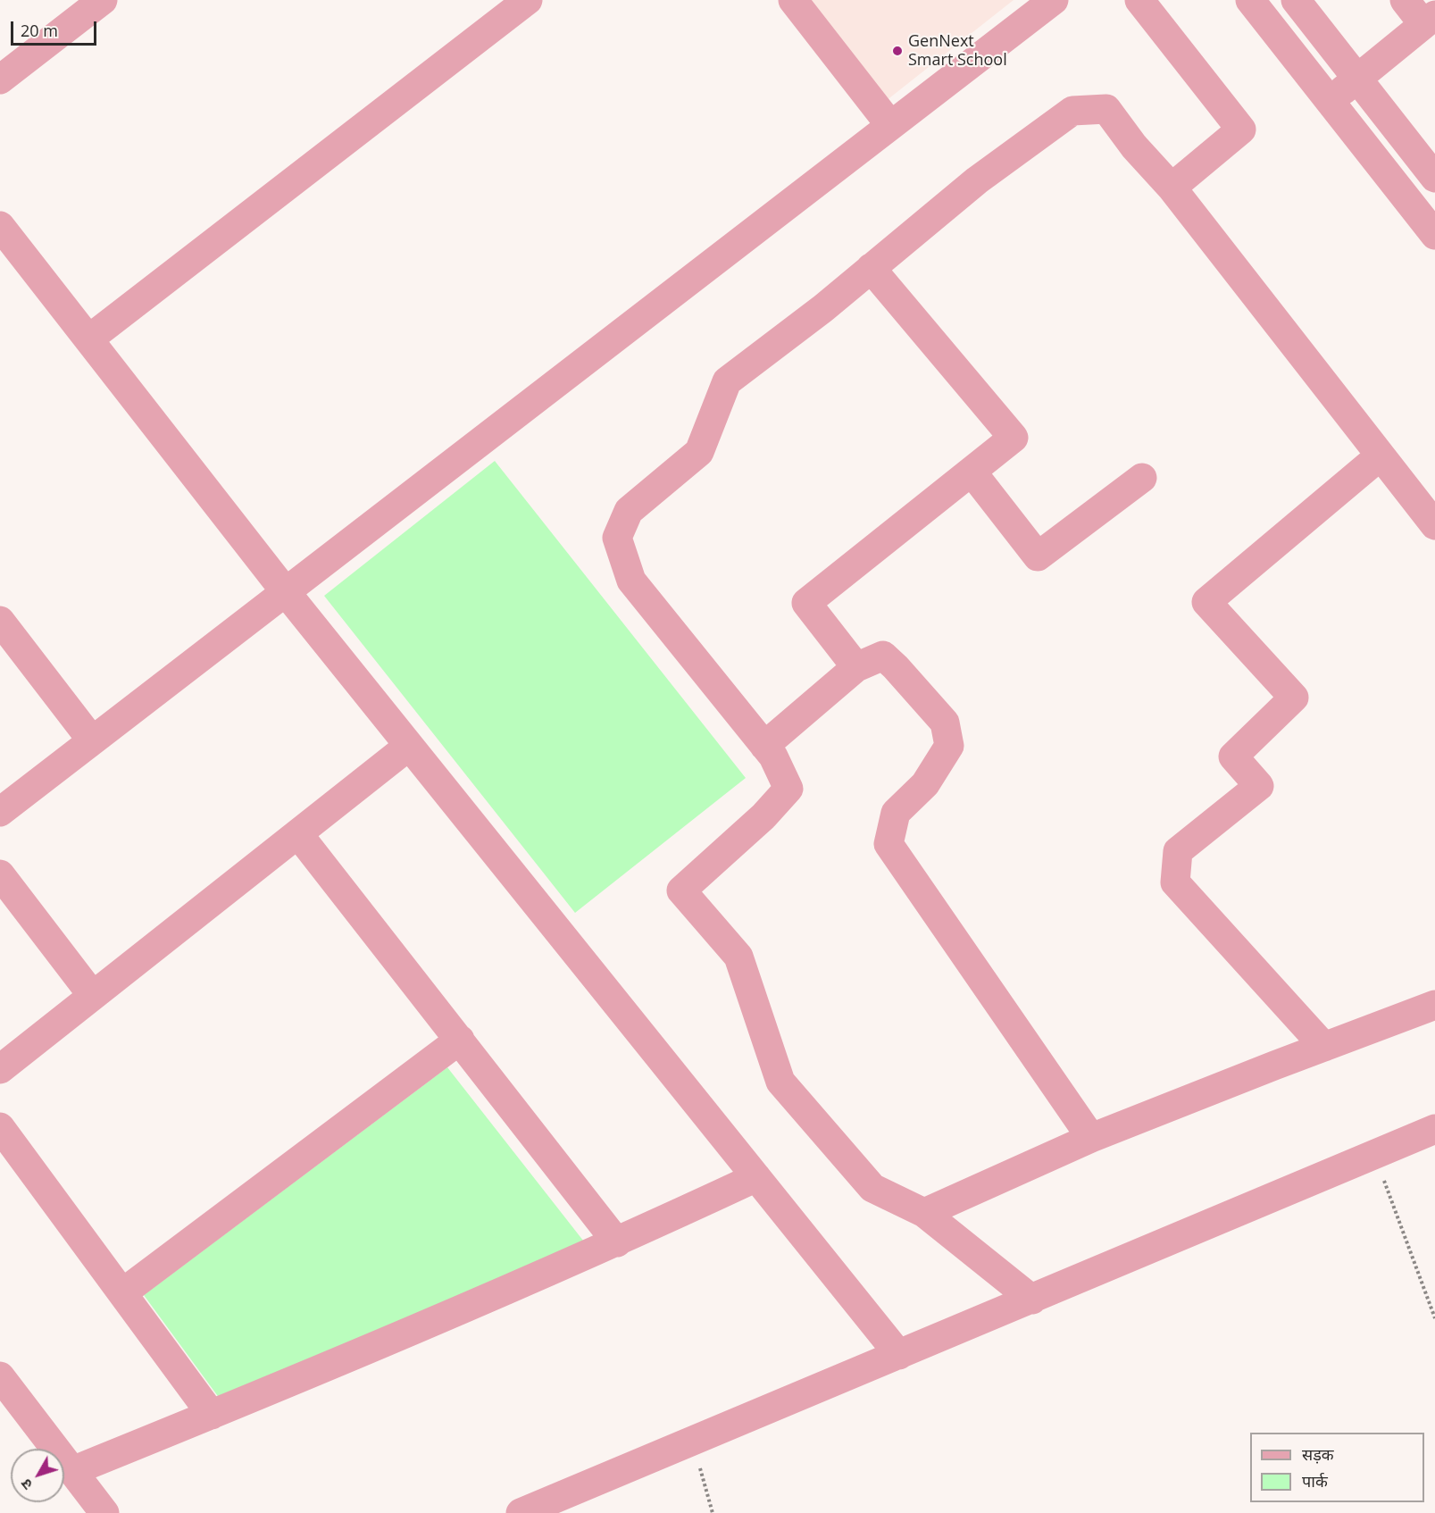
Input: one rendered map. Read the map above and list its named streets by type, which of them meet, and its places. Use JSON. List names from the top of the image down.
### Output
{
  "places": ["GenNext Smart School"],
  "legend": ["सड़क", "पार्क"],
  "scale_bar": "20 m",
  "north": "bottom left"
}
